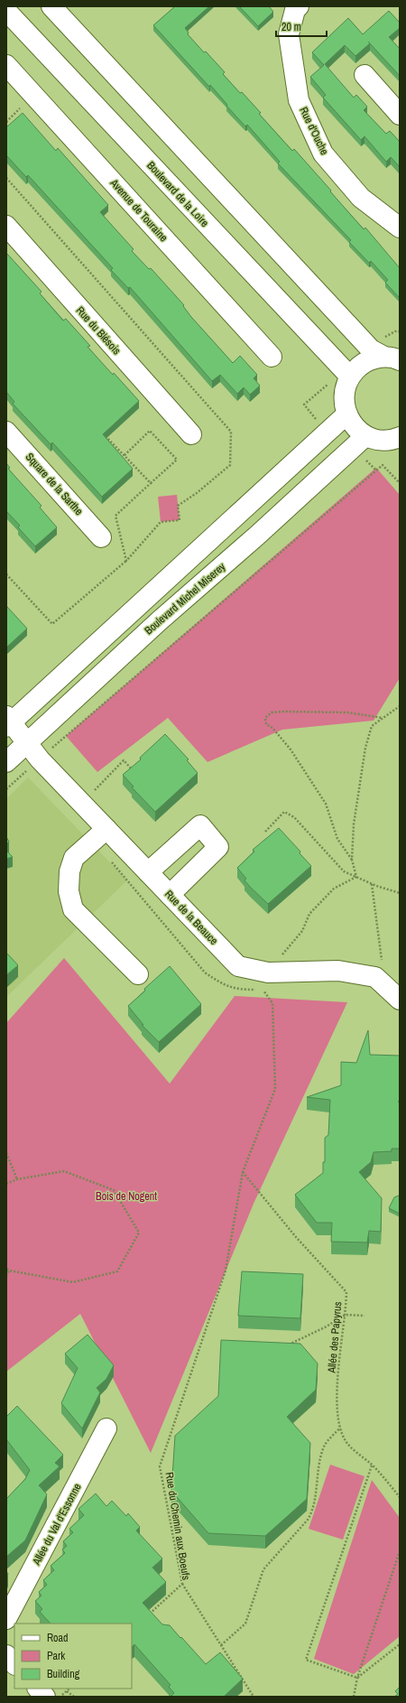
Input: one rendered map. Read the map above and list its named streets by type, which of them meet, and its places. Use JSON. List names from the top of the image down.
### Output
{
  "streets": {
    "street": [
      "Rue d'Ouche",
      "Boulevard de la Loire",
      "Avenue de Touraine",
      "Rue du Blésois",
      "Square de la Sarthe",
      "Boulevard Michel Miserey",
      "Rue de la Beauce",
      "Allée du Val d'Essonne"
    ],
    "path": ["Allée des Papyrus", "Rue du Chemin aux Boeufs"]
  },
  "crossings": [
    ["Boulevard Michel Miserey", "Rue de la Beauce"],
    ["Allée des Papyrus", "Rue du Chemin aux Boeufs"]
  ],
  "parks": ["Bois de Nogent"],
  "legend": ["Road", "Park", "Building"],
  "scale_bar": "20 m"
}
